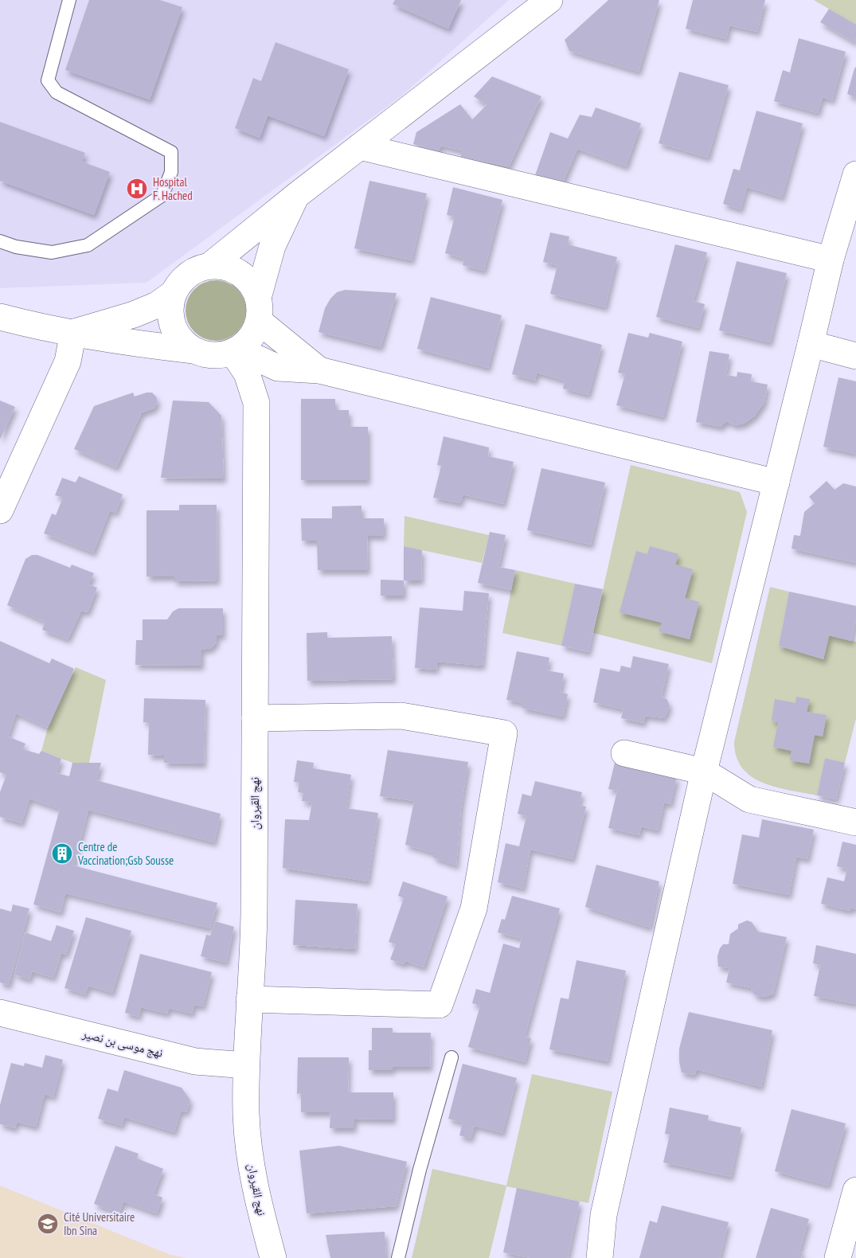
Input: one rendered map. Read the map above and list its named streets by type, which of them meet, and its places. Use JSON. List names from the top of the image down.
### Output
{
  "streets": {
    "street": ["نهج القيروان", "نهج موسى بن نصير"]
  },
  "crossings": [
    ["نهج القيروان", "نهج موسى بن نصير"]
  ],
  "places": {
    "hospital": ["Hospital F. Hached"],
    "building": ["Centre de Vaccination;Gsb Sousse"],
    "school or university": ["Cité Universitaire Ibn Sina"]
  }
}
